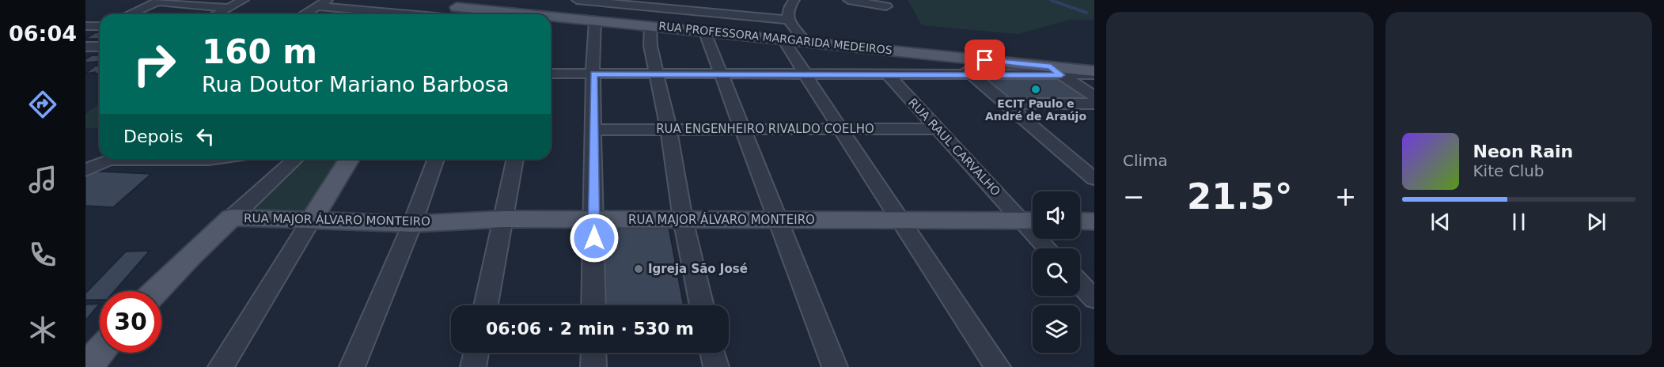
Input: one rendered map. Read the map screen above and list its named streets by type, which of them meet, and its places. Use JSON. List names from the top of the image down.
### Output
{
  "streets": {
    "main road": ["RUA PROFESSORA MARGARIDA MEDEIROS", "RUA MAJOR ÁLVARO MONTEIRO"],
    "street": ["RUA ENGENHEIRO RIVALDO COELHO", "RUA RAUL CARVALHO"]
  },
  "crossings": [
    ["RUA ENGENHEIRO RIVALDO COELHO", "RUA RAUL CARVALHO"],
    ["RUA RAUL CARVALHO", "RUA MAJOR ÁLVARO MONTEIRO"]
  ],
  "places": ["ECIT Paulo e André de Araújo", "Igreja São José"],
  "page": {
    "tabs": "06:04",
    "tile": "Clima",
    "turn": ["160 m", "Rua Doutor Mariano Barbosa"],
    "then": "Depois",
    "song": ["Neon Rain", "Kite Club"],
    "heat": ["−", "21.5°", "+"],
    "limit": "30",
    "trip": "06:06 · 2 min · 530 m"
  }
}
